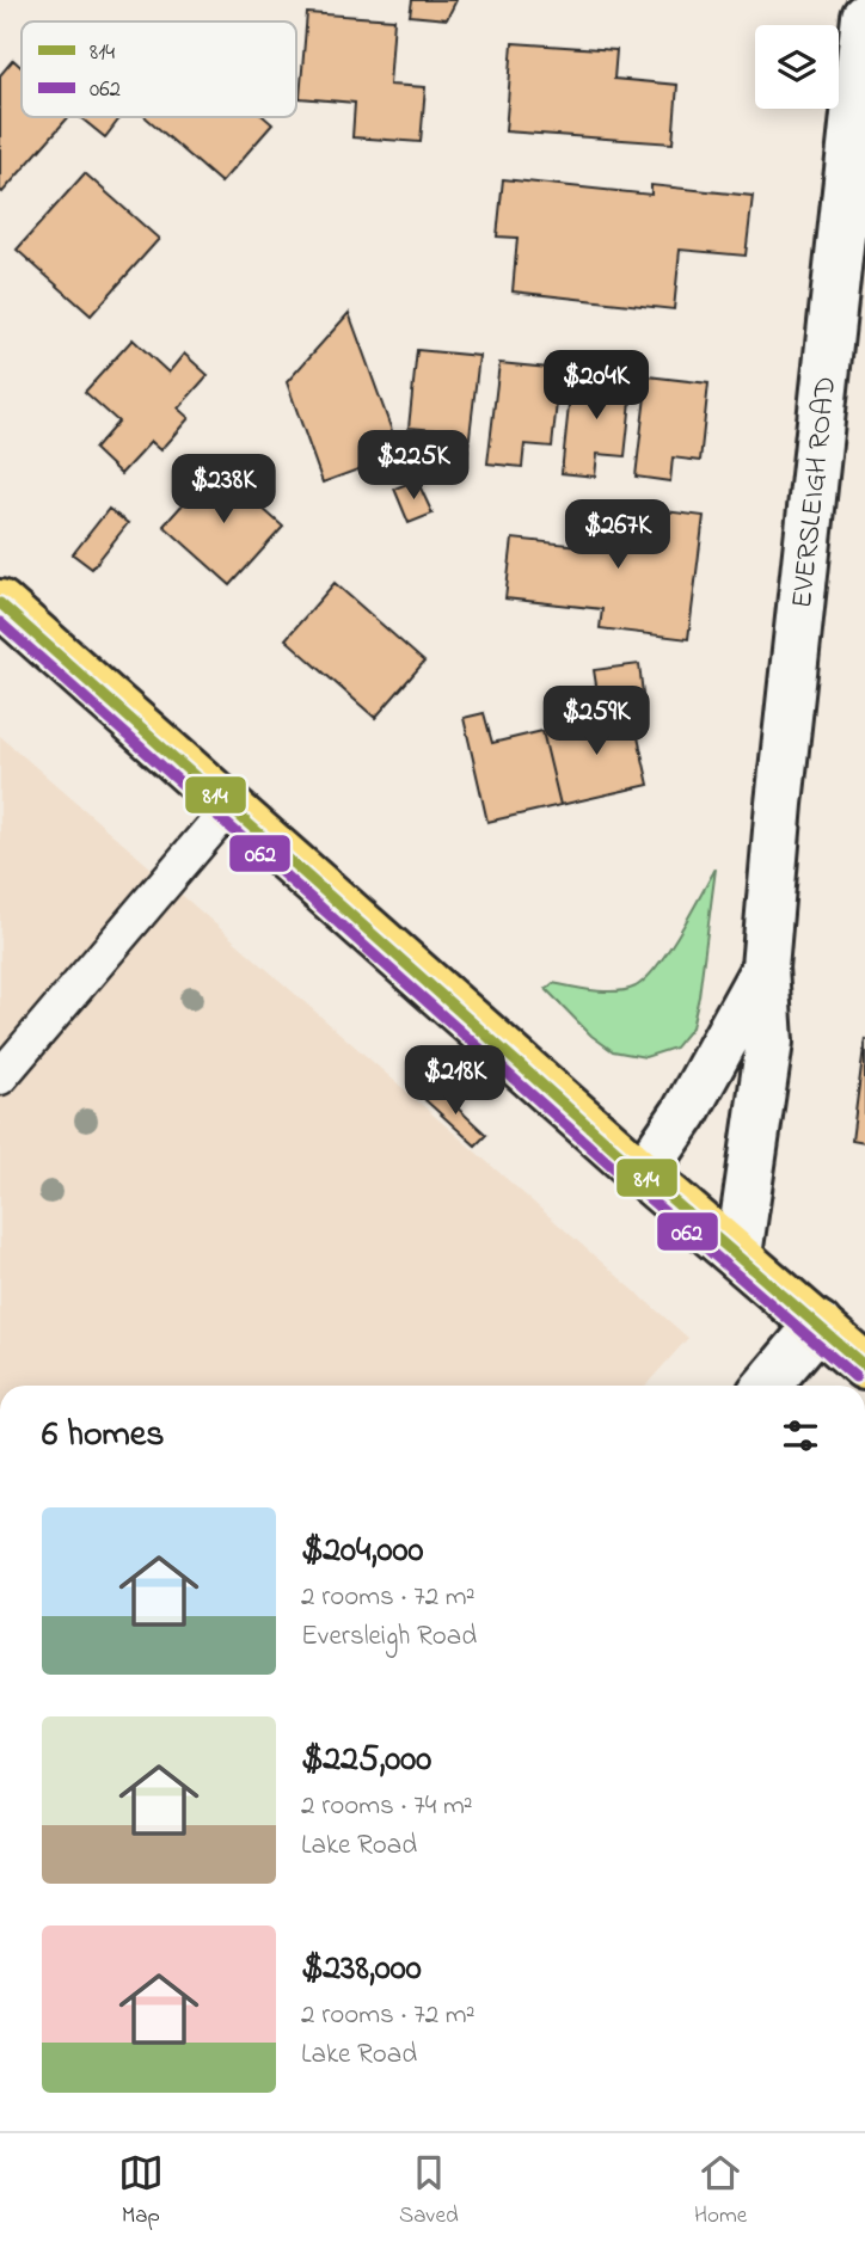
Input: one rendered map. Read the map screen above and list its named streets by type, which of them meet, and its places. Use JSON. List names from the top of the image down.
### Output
{
  "streets": {
    "street": ["EVERSLEIGH ROAD"]
  },
  "lines": ["transit line 814", "transit line 062"],
  "legend": ["814", "062"],
  "page": {
    "price": [
      "$204K",
      "$225K",
      "$238K",
      "$267K",
      "$259K",
      "$218K"
    ],
    "heading": "6 homes",
    "list": [
      {
        "name": "$204,000",
        "note": "2 rooms · 72 m² · Eversleigh Road"
      },
      {
        "name": "$225,000",
        "note": "2 rooms · 74 m² · Lake Road"
      },
      {
        "name": "$238,000",
        "note": "2 rooms · 72 m² · Lake Road"
      }
    ],
    "tabs": ["Map", "Saved", "Home"]
  }
}
